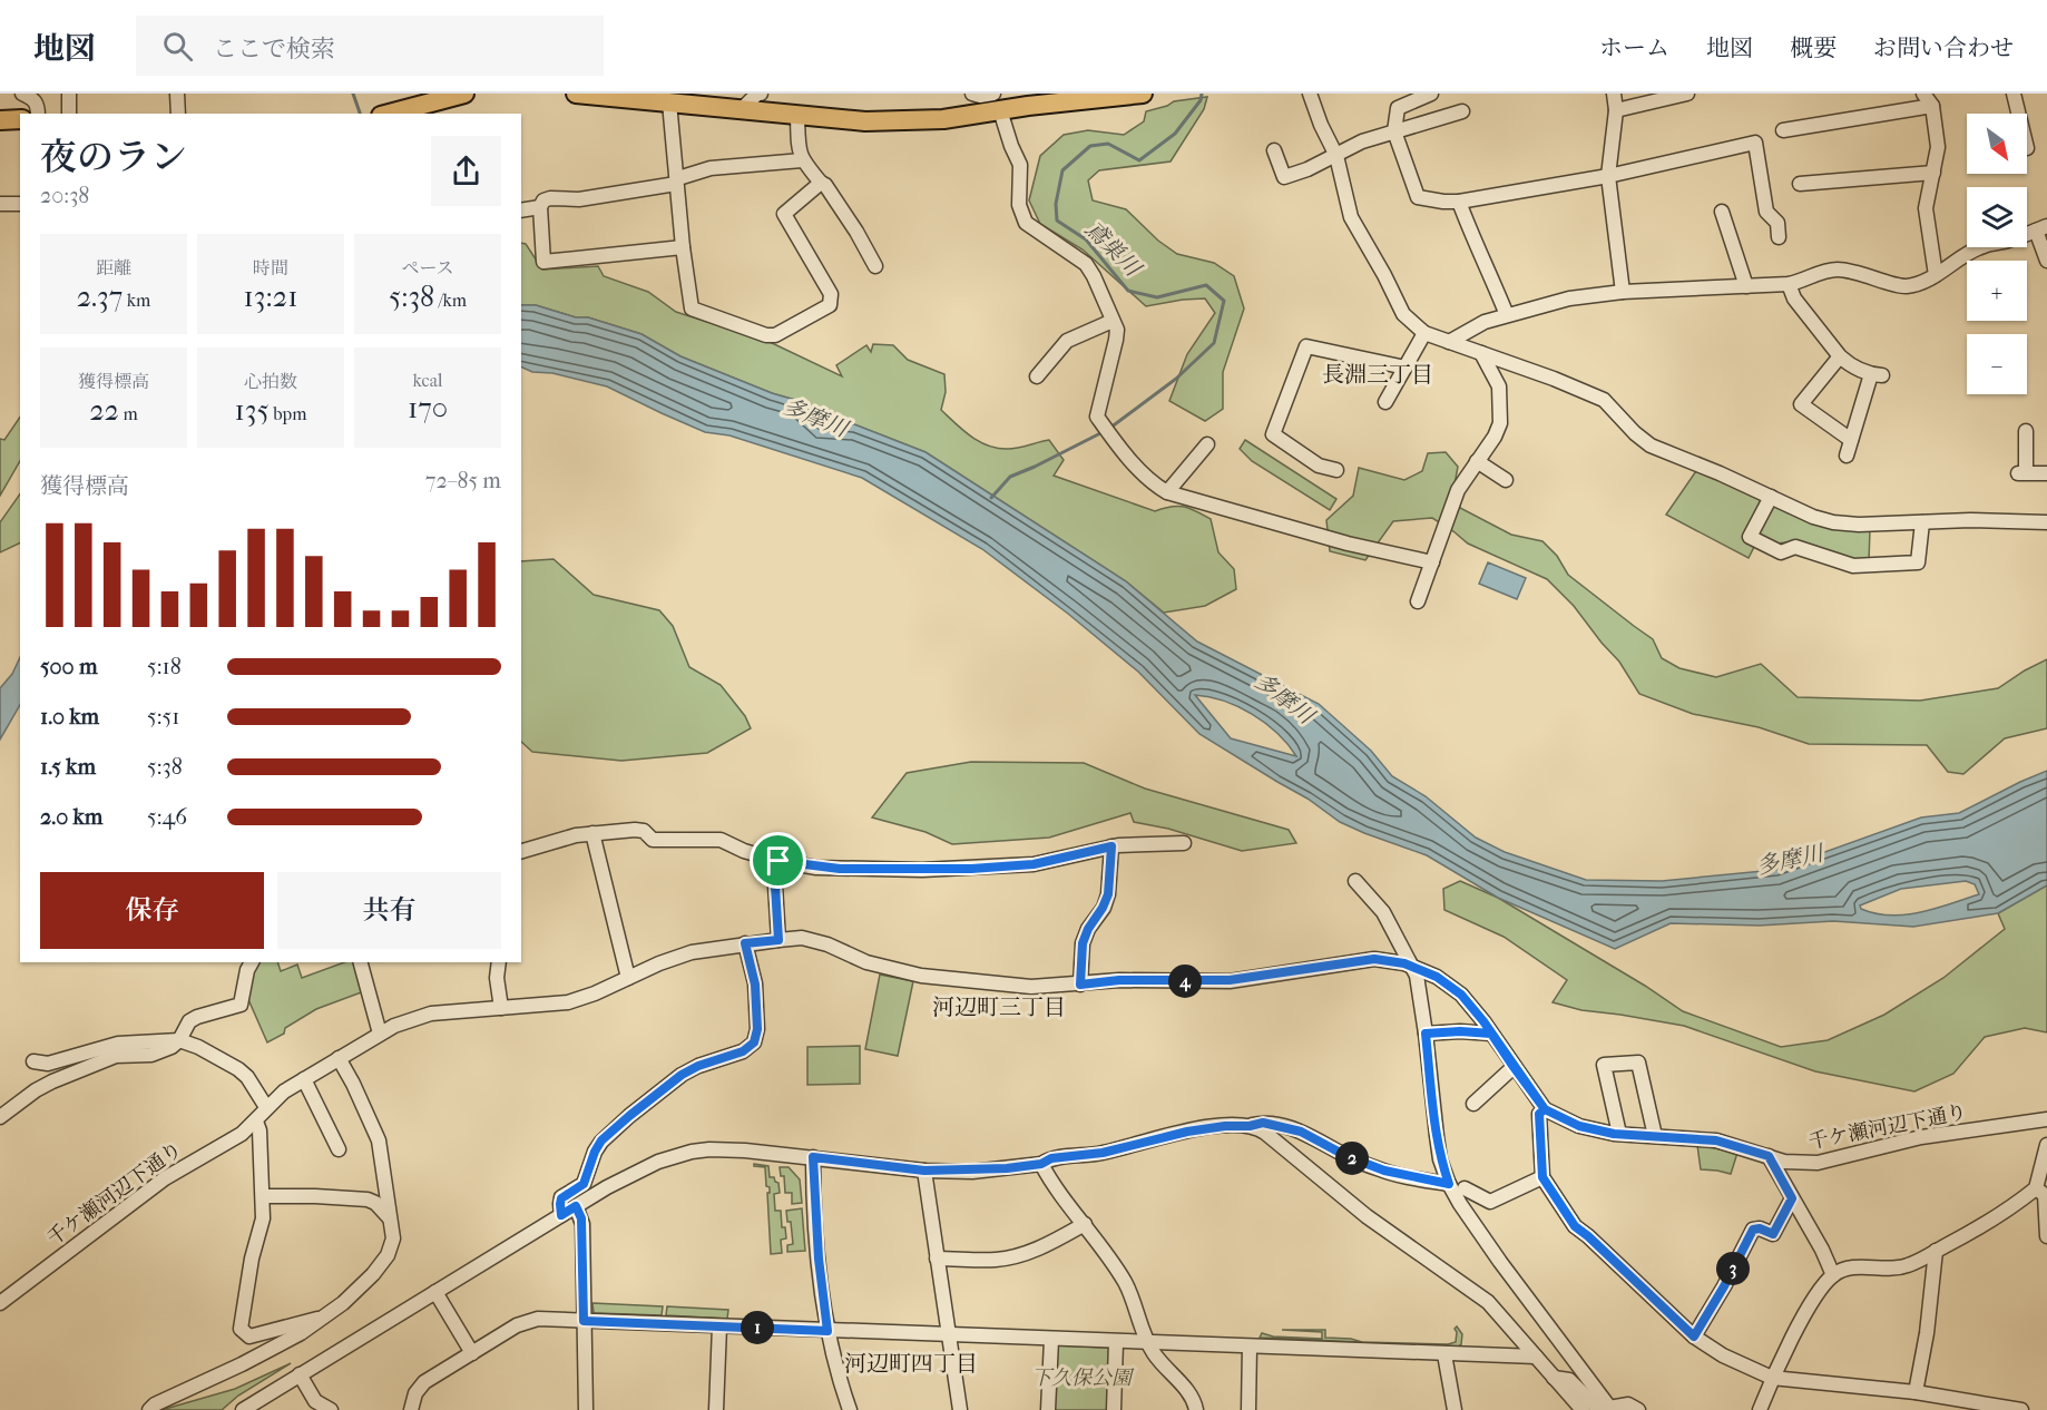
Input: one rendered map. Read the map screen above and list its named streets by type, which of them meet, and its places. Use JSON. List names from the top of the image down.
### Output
{
  "streets": {
    "street": ["千ケ瀬河辺下通り"]
  },
  "districts": ["長淵三丁目", "河辺町三丁目", "河辺町四丁目"],
  "water": ["鳶巣川", "多摩川"],
  "parks": ["下久保公園"],
  "north": "bottom right",
  "page": {
    "header": "地図",
    "search": "ここで検索",
    "nav": [
      "ホーム",
      "地図",
      "概要",
      "お問い合わせ"
    ],
    "map_buttons": ["+", "−"],
    "heading": ["夜のラン", "20:38"],
    "stats": [
      ["距離", "2.37 km"],
      ["時間", "13:21"],
      ["ペース", "5:38 /km"],
      ["獲得標高", "22 m"],
      ["心拍数", "135 bpm"],
      ["kcal", "170"]
    ],
    "chart": ["獲得標高", "72–85 m"],
    "list": [
      {
        "name": "500 m",
        "note": "5:18"
      },
      {
        "name": "1.0 km",
        "note": "5:51"
      },
      {
        "name": "1.5 km",
        "note": "5:38"
      },
      {
        "name": "2.0 km",
        "note": "5:46"
      }
    ],
    "buttons": ["保存", "共有"],
    "pins": [
      "4",
      "2",
      "3",
      "1"
    ]
  }
}
